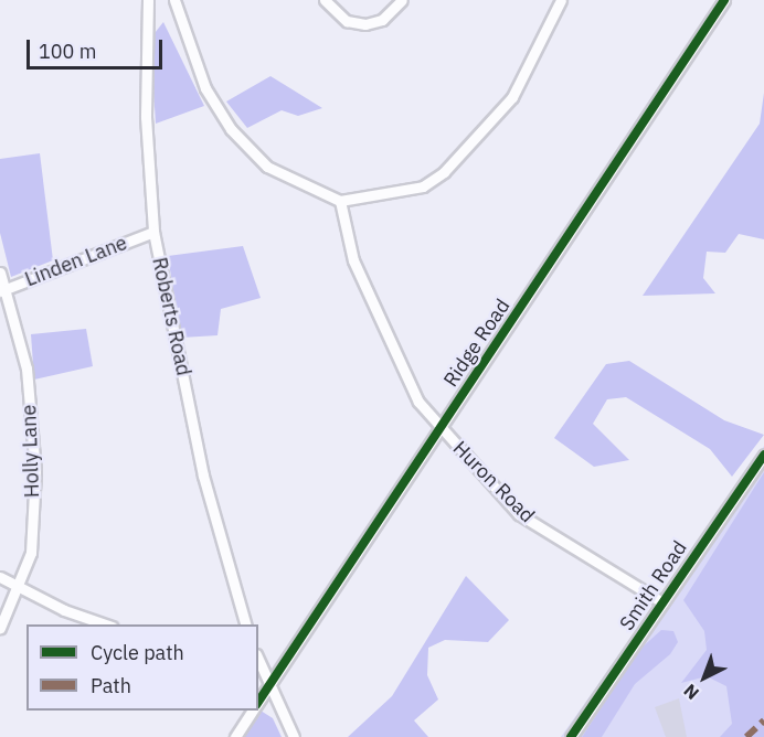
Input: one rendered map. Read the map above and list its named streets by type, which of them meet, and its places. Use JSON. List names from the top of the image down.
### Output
{
  "streets": {
    "street": [
      "Linden Lane",
      "Roberts Road",
      "Ridge Road",
      "Holly Lane",
      "Huron Road",
      "Smith Road"
    ]
  },
  "crossings": [
    ["Linden Lane", "Roberts Road"],
    ["Linden Lane", "Holly Lane"],
    ["Ridge Road", "Huron Road"],
    ["Huron Road", "Smith Road"]
  ],
  "legend": ["Cycle path", "Path"],
  "scale_bar": "100 m",
  "north": "bottom left"
}
